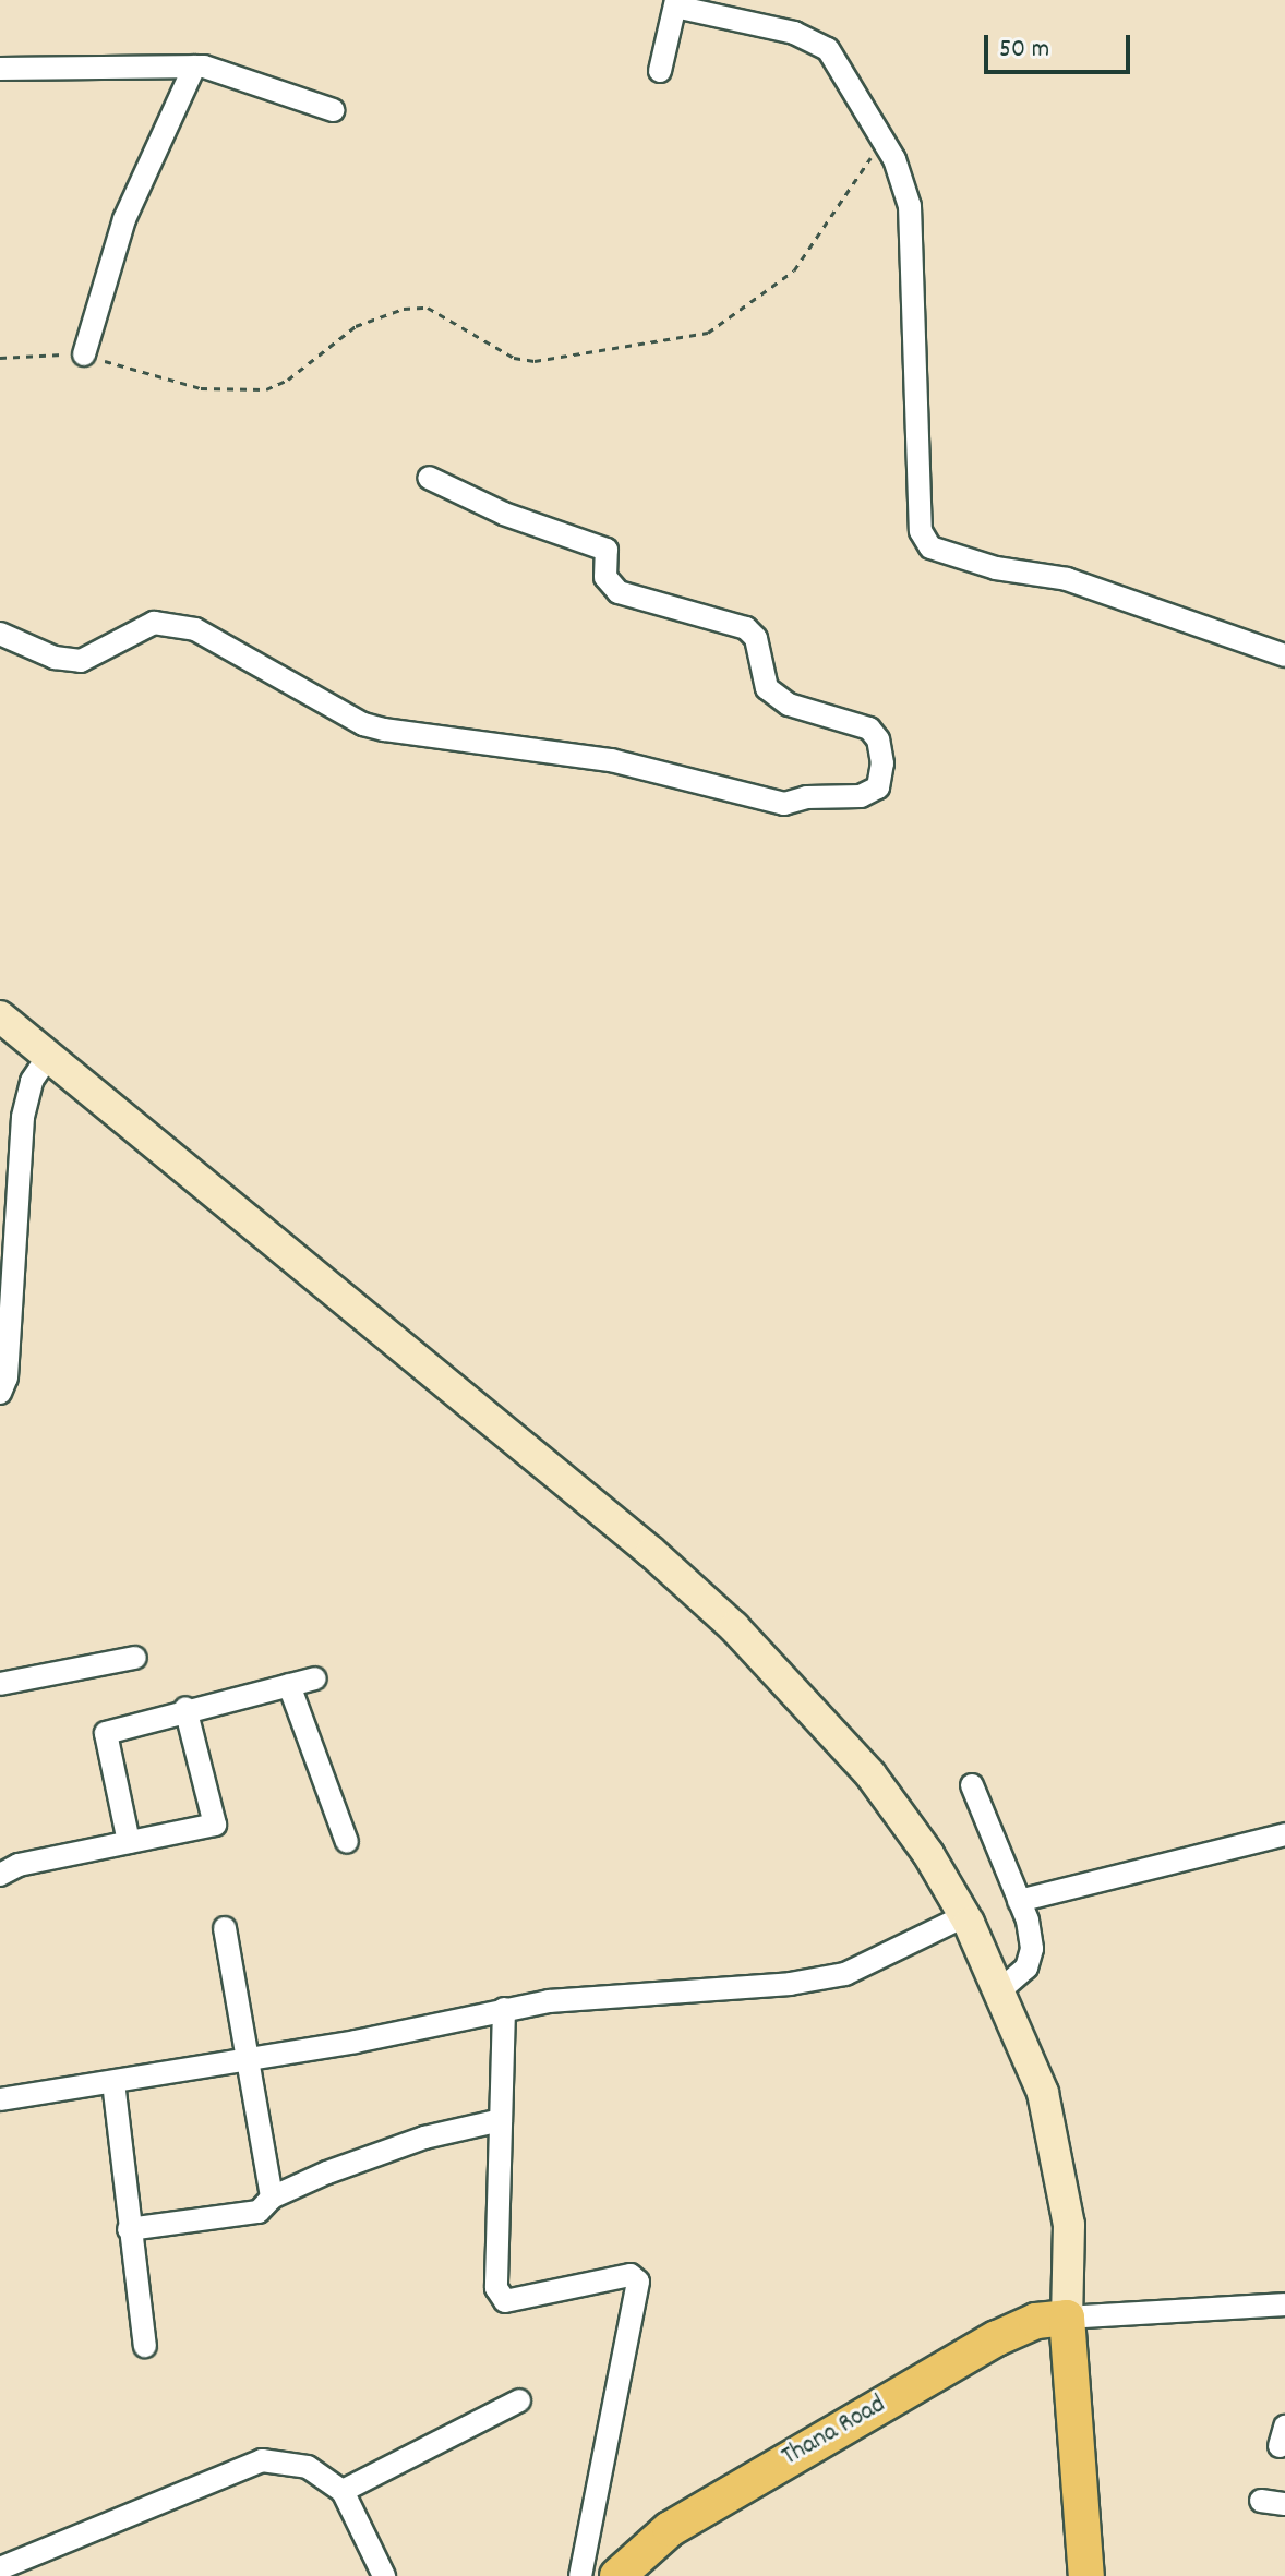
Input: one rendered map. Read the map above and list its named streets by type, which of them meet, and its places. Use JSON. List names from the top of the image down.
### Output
{
  "streets": {
    "highway": ["Thana Road"]
  },
  "scale_bar": "50 m"
}
